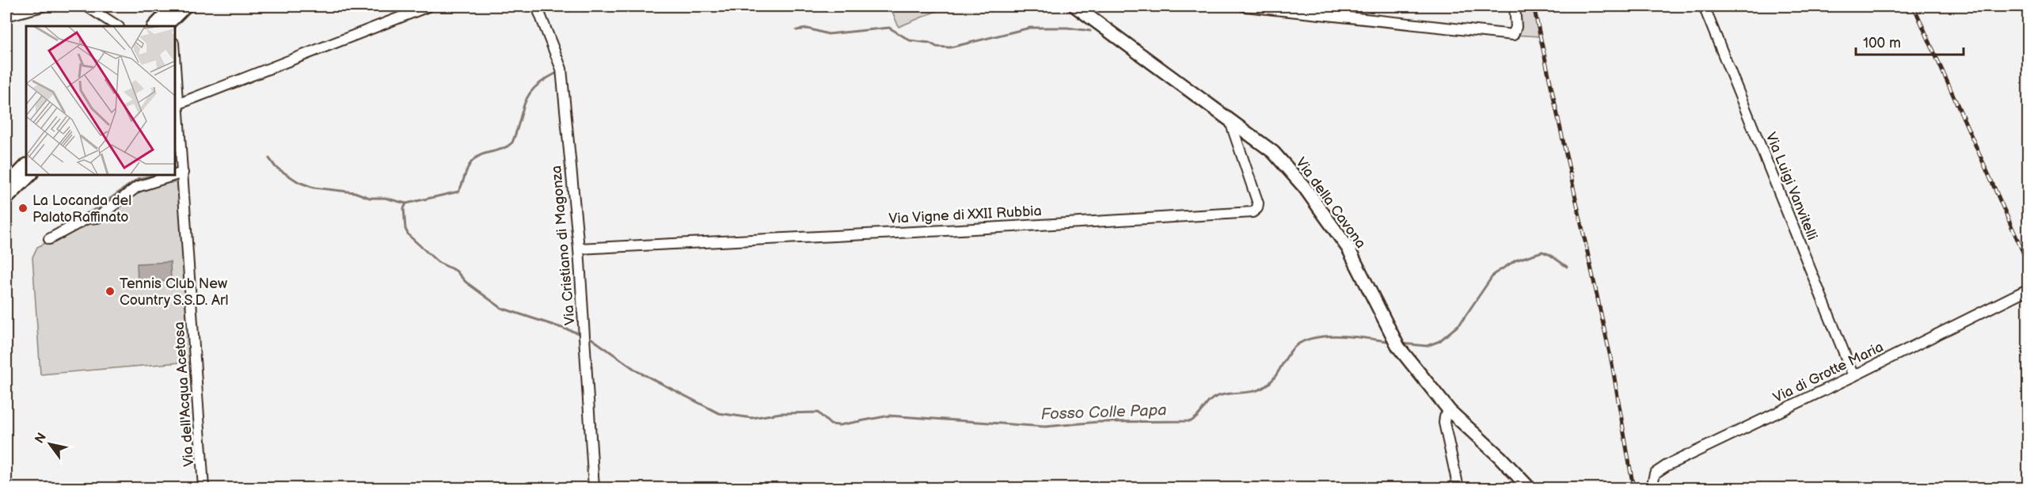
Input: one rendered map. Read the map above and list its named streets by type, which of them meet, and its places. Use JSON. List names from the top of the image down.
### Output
{
  "streets": {
    "main road": ["Via della Cavona"],
    "street": [
      "Via Luigi Vanvitelli",
      "Via Vigne di XXII Rubbia",
      "Via Cristiano di Magonza",
      "Via di Grotte Maria",
      "Via dell'Acqua Acetosa"
    ]
  },
  "crossings": [
    ["Via Luigi Vanvitelli", "Via di Grotte Maria"],
    ["Via della Cavona", "Via Vigne di XXII Rubbia"],
    ["Via Vigne di XXII Rubbia", "Via Cristiano di Magonza"]
  ],
  "water": ["Fosso Colle Papa"],
  "places": ["La Locanda del PalatoRaffinato", "Tennis Club New Country S.S.D. Arl"],
  "scale_bar": "100 m",
  "north": "top left"
}
